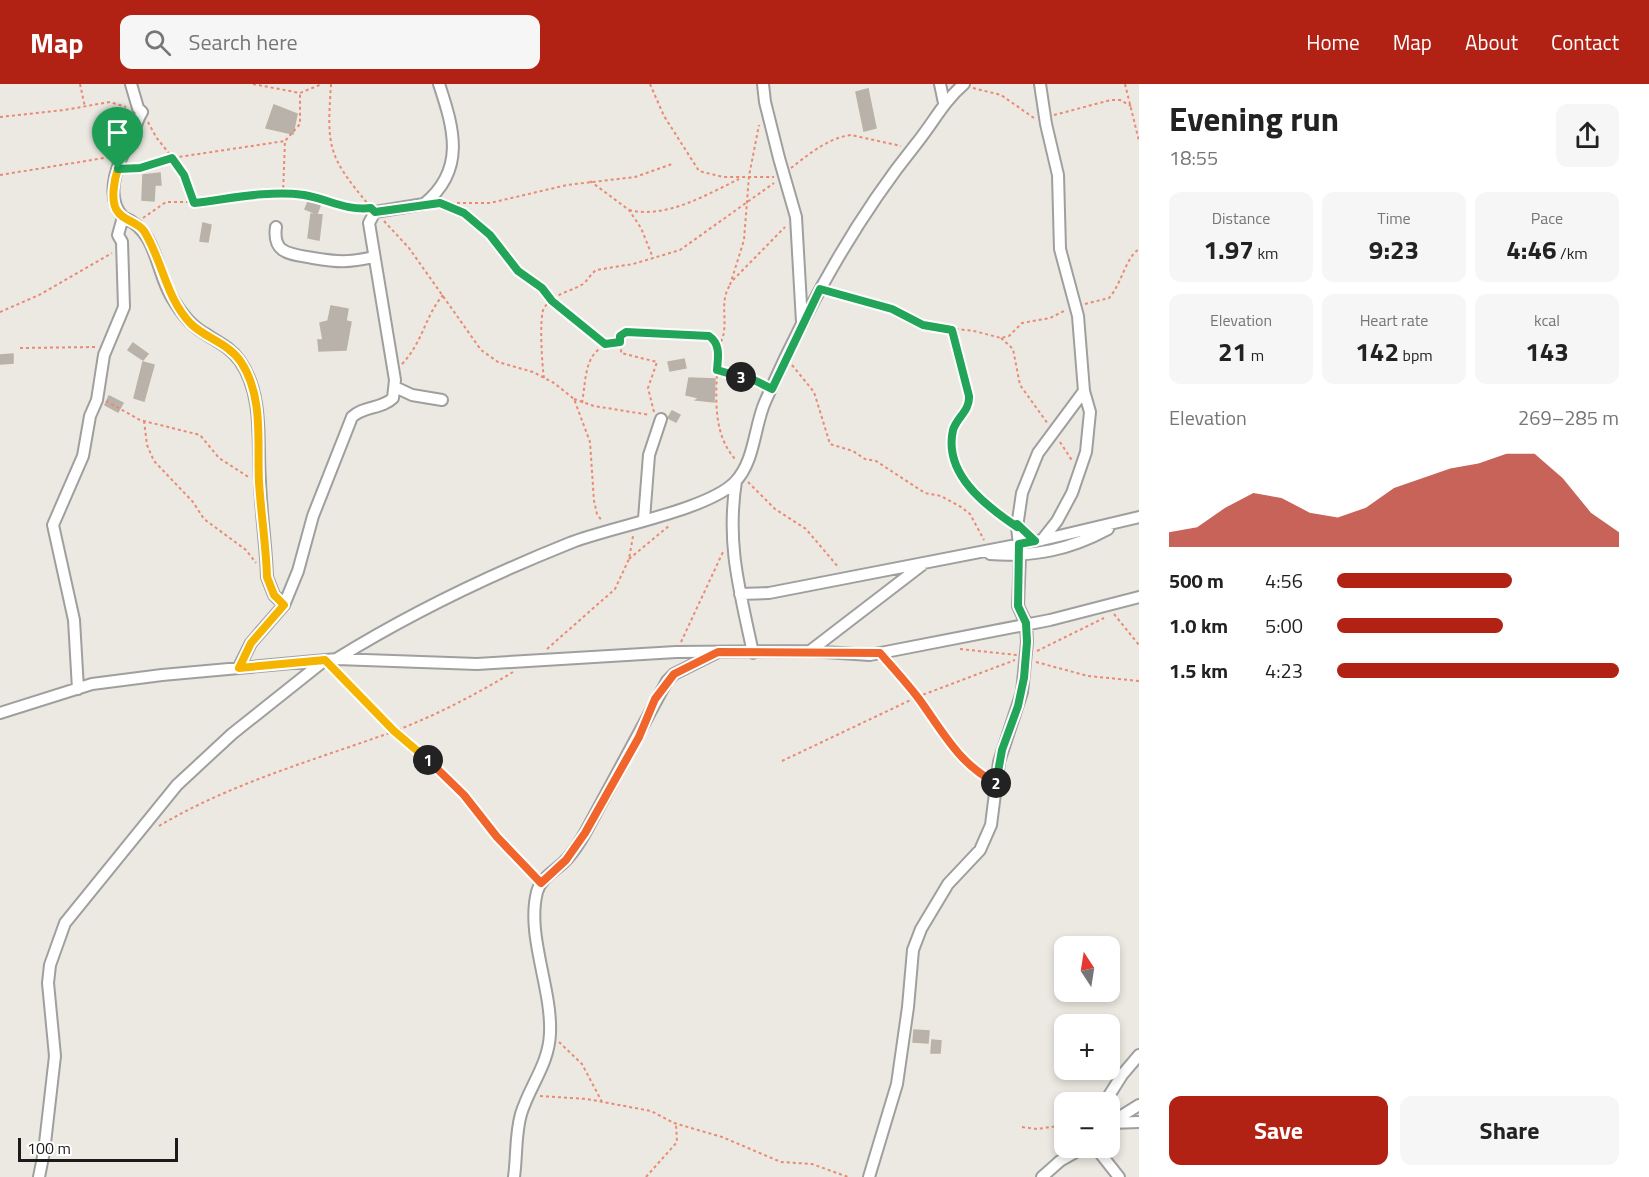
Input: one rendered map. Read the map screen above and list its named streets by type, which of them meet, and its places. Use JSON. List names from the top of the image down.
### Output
{
  "scale_bar": "100 m",
  "north": "top",
  "page": {
    "header": "Map",
    "search": "Search here",
    "nav": [
      "Home",
      "Map",
      "About",
      "Contact"
    ],
    "heading": ["Evening run", "18:55"],
    "stats": [
      ["Distance", "1.97 km"],
      ["Time", "9:23"],
      ["Pace", "4:46 /km"],
      ["Elevation", "21 m"],
      ["Heart rate", "142 bpm"],
      ["kcal", "143"]
    ],
    "pins": ["3", "1", "2"],
    "chart": ["Elevation", "269–285 m"],
    "list": [
      {
        "name": "500 m",
        "note": "4:56"
      },
      {
        "name": "1.0 km",
        "note": "5:00"
      },
      {
        "name": "1.5 km",
        "note": "4:23"
      }
    ],
    "map_buttons": ["+", "−"],
    "buttons": ["Save", "Share"],
    "scale": "100 m"
  }
}
